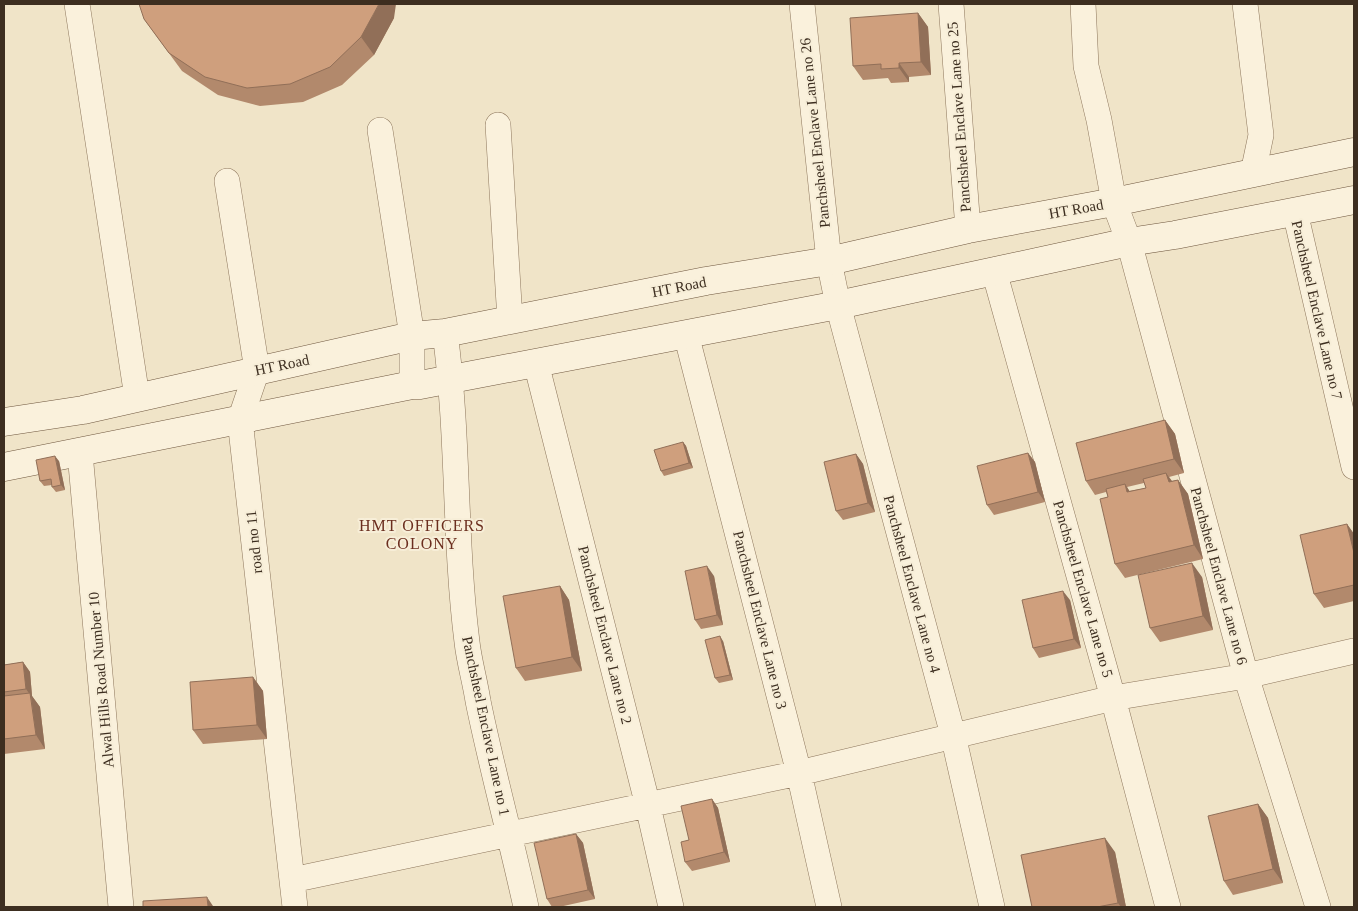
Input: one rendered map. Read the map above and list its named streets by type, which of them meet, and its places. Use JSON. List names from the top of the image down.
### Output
{
  "streets": {
    "street": [
      "Panchsheel Enclave Lane no 25",
      "Panchsheel Enclave Lane no 26",
      "HT Road",
      "Panchsheel Enclave Lane no 7",
      "road no 11",
      "Panchsheel Enclave Lane no 6",
      "Panchsheel Enclave Lane no 4",
      "Panchsheel Enclave Lane no 5",
      "Panchsheel Enclave Lane no 3",
      "Panchsheel Enclave Lane no 2",
      "Alwal Hills Road Number 10",
      "Panchsheel Enclave Lane no 1"
    ]
  },
  "crossings": [
    ["Panchsheel Enclave Lane no 25", "HT Road"],
    ["Panchsheel Enclave Lane no 26", "HT Road"],
    ["Panchsheel Enclave Lane no 26", "Panchsheel Enclave Lane no 4"],
    ["HT Road", "road no 11"],
    ["HT Road", "Panchsheel Enclave Lane no 6"],
    ["HT Road", "Panchsheel Enclave Lane no 4"],
    ["HT Road", "Panchsheel Enclave Lane no 1"]
  ],
  "districts": ["HMT OFFICERS COLONY"]
}
